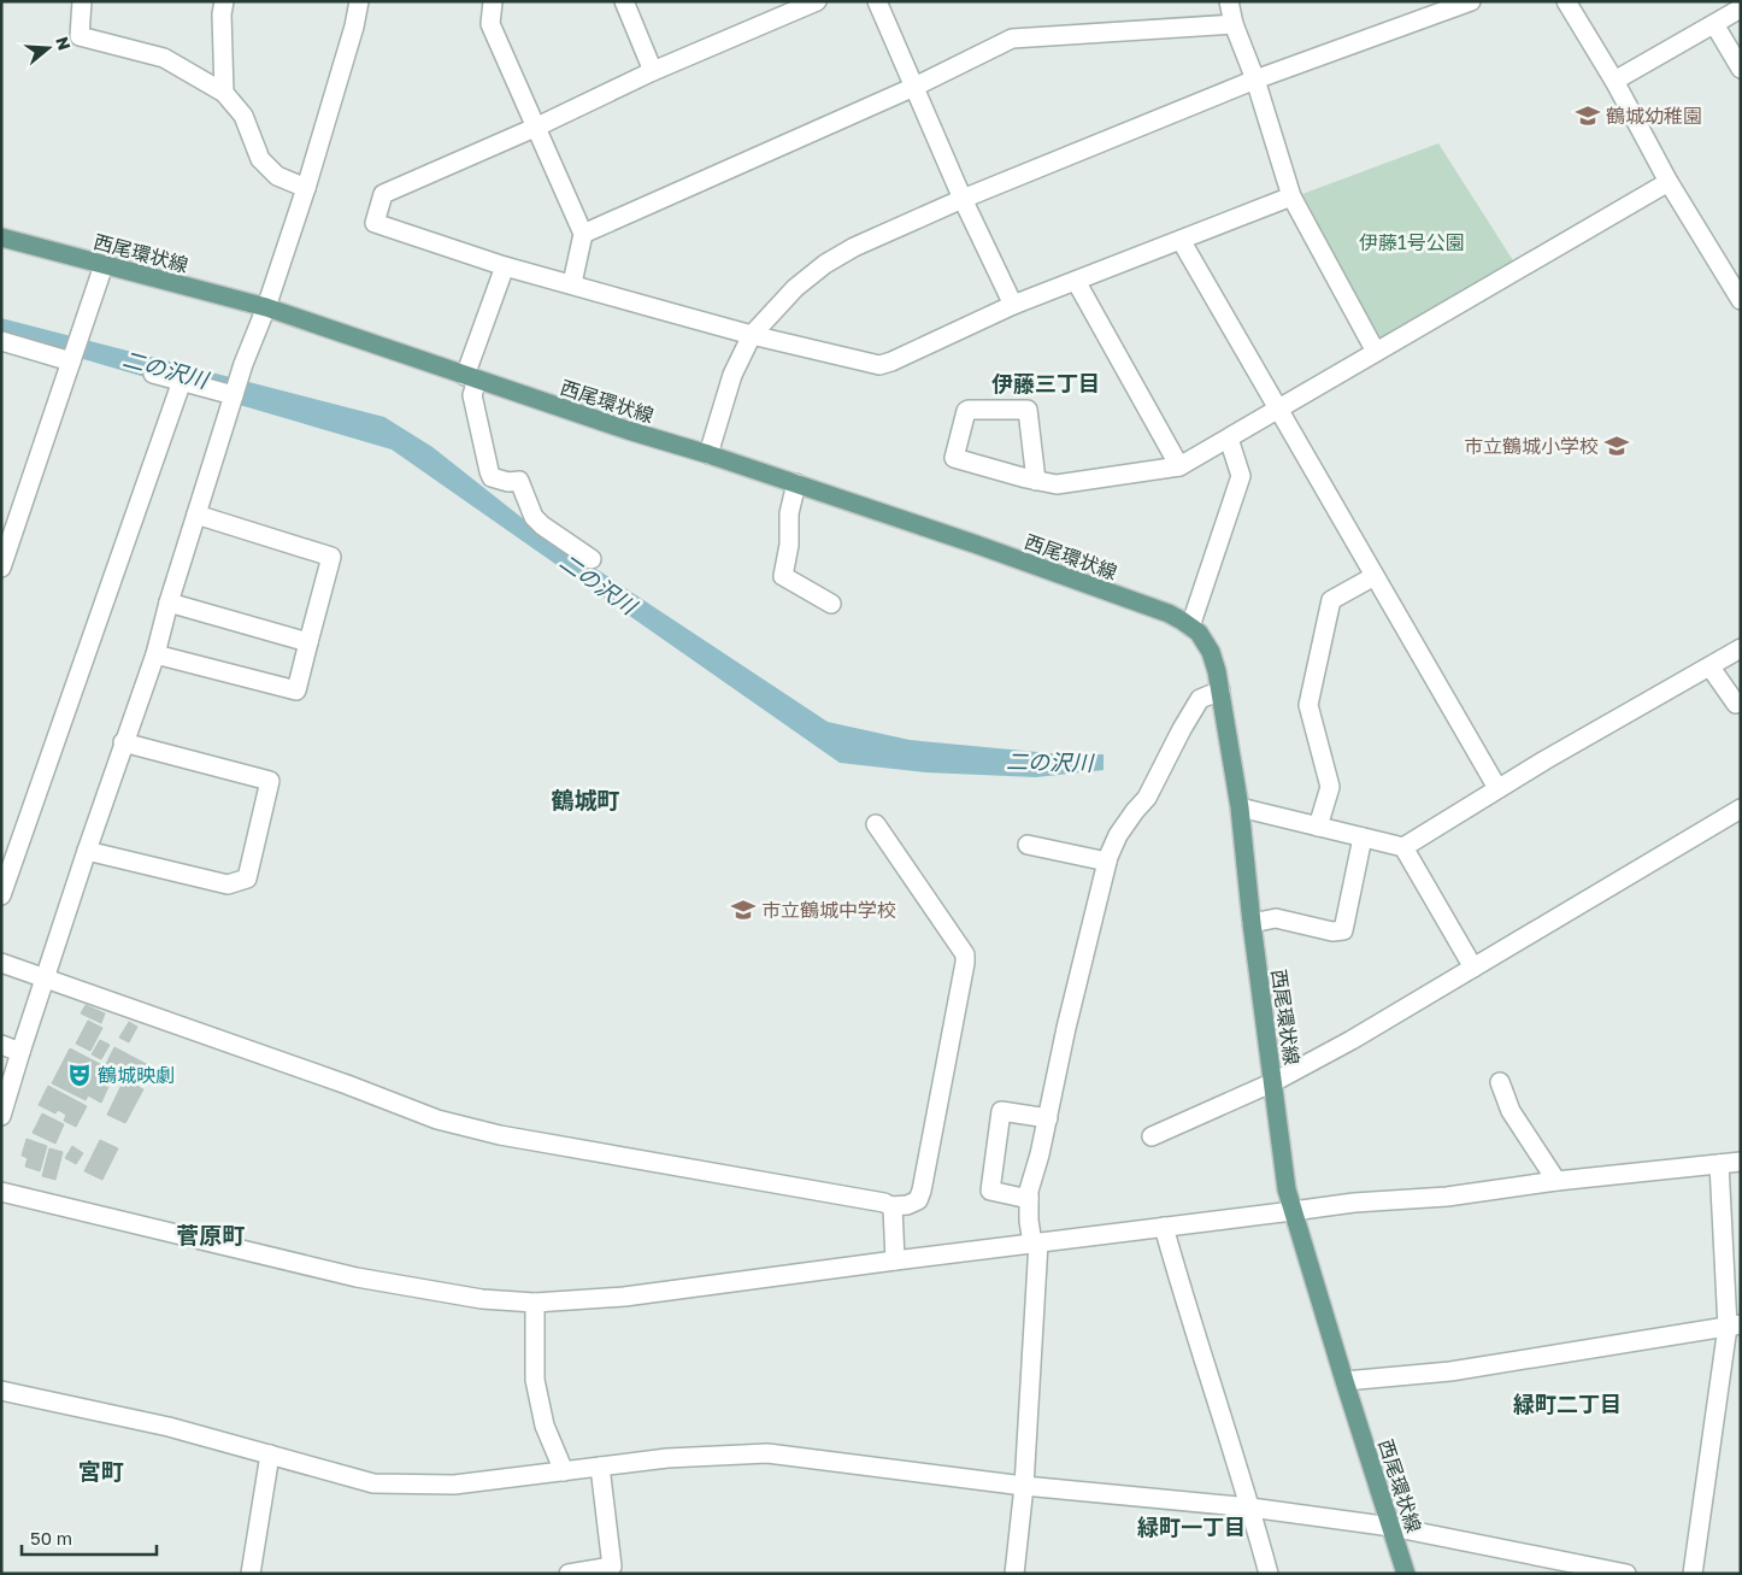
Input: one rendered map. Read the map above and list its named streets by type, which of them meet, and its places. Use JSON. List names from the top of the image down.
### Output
{
  "streets": {
    "main road": ["西尾環状線"]
  },
  "districts": [
    "伊藤三丁目",
    "鶴城町",
    "菅原町",
    "緑町二丁目",
    "宮町",
    "緑町一丁目"
  ],
  "water": ["二の沢川"],
  "parks": ["伊藤1号公園"],
  "places": {
    "school or university": ["鶴城幼稚園", "市立鶴城小学校", "市立鶴城中学校"],
    "theatre": ["鶴城映劇"]
  },
  "scale_bar": "50 m",
  "north": "right"
}
